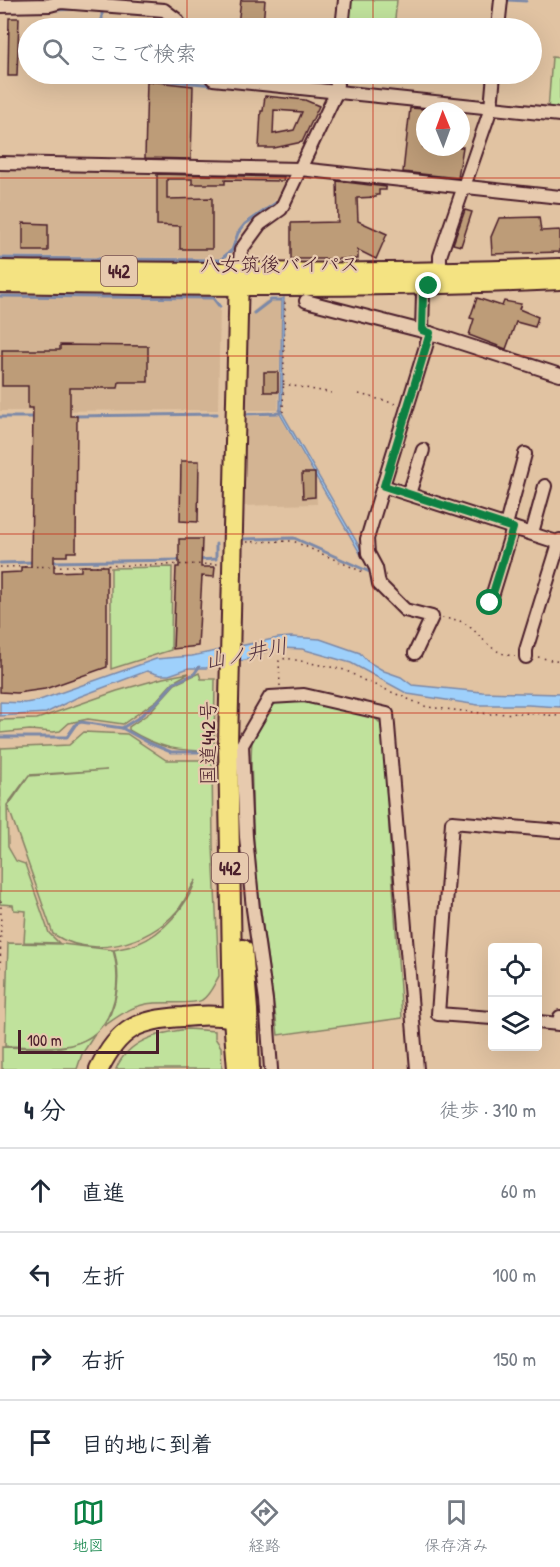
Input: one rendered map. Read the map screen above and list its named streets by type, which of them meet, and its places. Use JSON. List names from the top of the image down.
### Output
{
  "streets": {
    "highway": ["八女筑後バイパス", "442", "国道442号"]
  },
  "crossings": [
    ["八女筑後バイパス", "国道442号"]
  ],
  "water": ["山ノ井川"],
  "scale_bar": "100 m",
  "north": "top",
  "page": {
    "search": "ここで検索",
    "scale": "100 m",
    "heading": ["4 分", "徒歩 · 310 m"],
    "list": [
      ["直進", "60 m"],
      ["左折", "100 m"],
      ["右折", "150 m"],
      "目的地に到着"
    ],
    "nav": ["地図", "経路", "保存済み"]
  }
}
